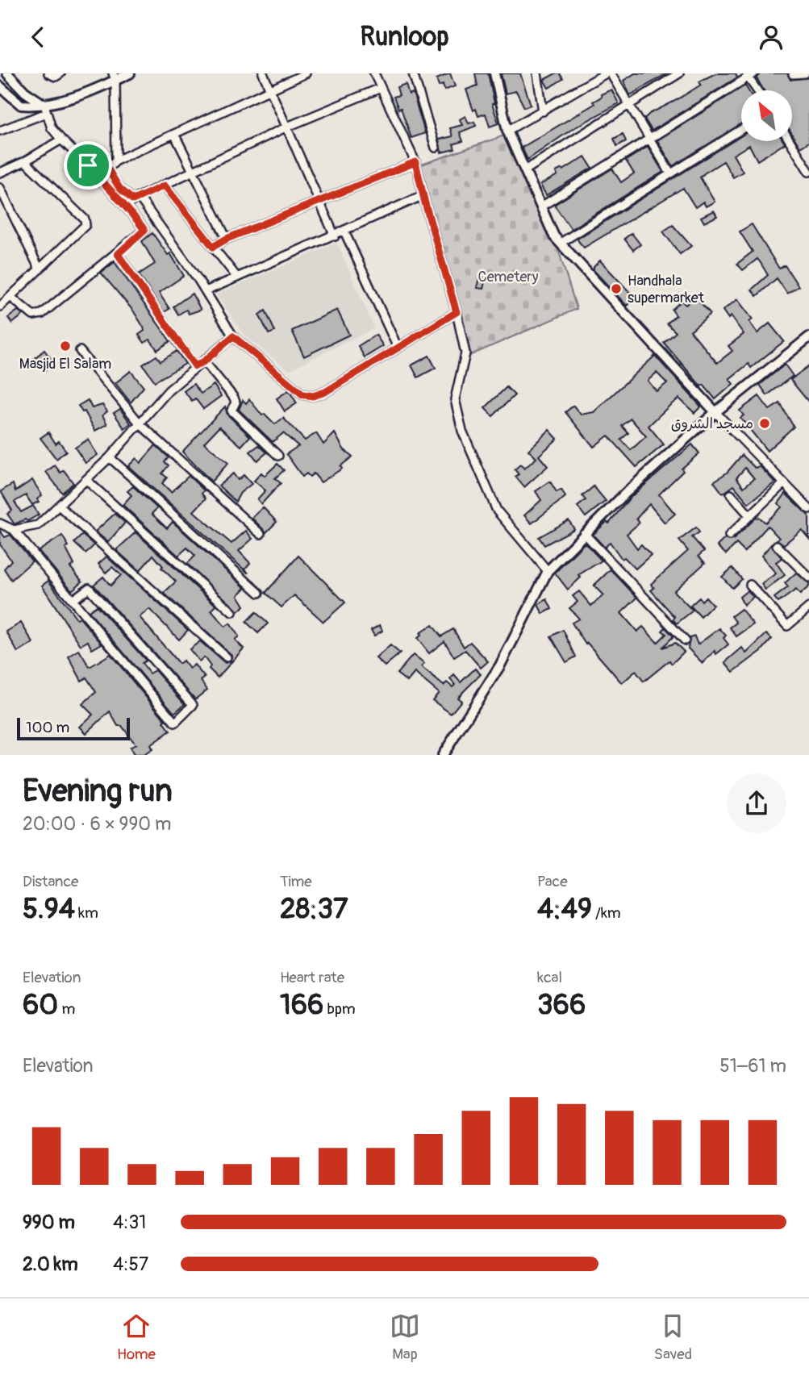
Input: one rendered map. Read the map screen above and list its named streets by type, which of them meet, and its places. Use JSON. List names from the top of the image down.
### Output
{
  "parks": ["Cemetery"],
  "places": ["Handhala supermarket", "Masjid El Salam", "مسجد الشروق"],
  "scale_bar": "100 m",
  "north": "top left",
  "page": {
    "header": "Runloop",
    "scale": "100 m",
    "heading": ["Evening run", "20:00 · 6 × 990 m"],
    "stats": [
      ["Distance", "5.94 km"],
      ["Time", "28:37"],
      ["Pace", "4:49 /km"],
      ["Elevation", "60 m"],
      ["Heart rate", "166 bpm"],
      ["kcal", "366"]
    ],
    "chart": ["Elevation", "51–61 m"],
    "list": [
      {
        "name": "990 m",
        "note": "4:31"
      },
      {
        "name": "2.0 km",
        "note": "4:57"
      }
    ],
    "tabs": ["Home", "Map", "Saved"]
  }
}
